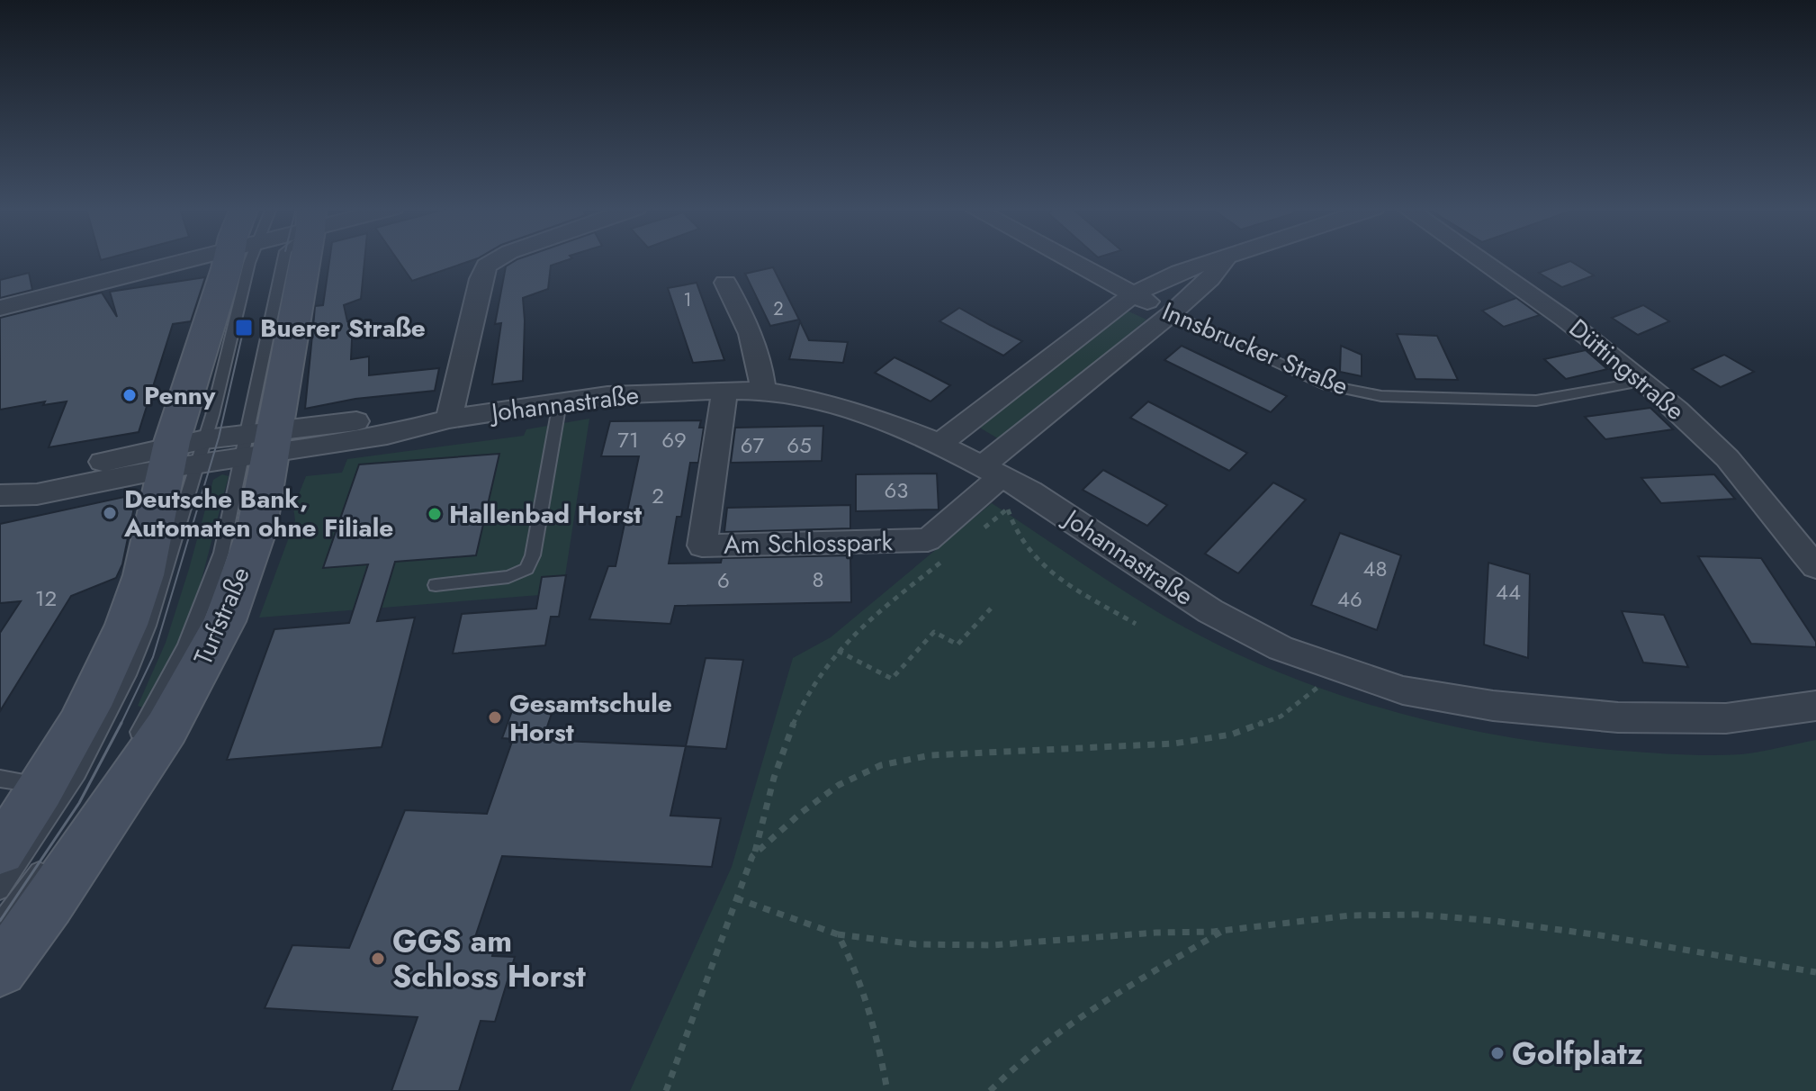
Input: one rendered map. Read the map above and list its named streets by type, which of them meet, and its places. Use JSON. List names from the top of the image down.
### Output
{
  "streets": {
    "main road": ["Turfstraße"],
    "street": [
      "Innsbrucker Straße",
      "Düttingstraße",
      "Johannastraße",
      "Am Schlosspark"
    ]
  },
  "crossings": [
    ["Innsbrucker Straße", "Düttingstraße"],
    ["Johannastraße", "Am Schlosspark"],
    ["Johannastraße", "Turfstraße"]
  ],
  "places": {
    "transit": ["Buerer Straße"],
    "other": [
      "Penny",
      "Deutsche Bank, Automaten ohne Filiale",
      "Hallenbad Horst",
      "Gesamtschule Horst",
      "GGS am Schloss Horst",
      "Golfplatz"
    ]
  },
  "house_numbers": [
    "1",
    "2",
    "71",
    "69",
    "67",
    "65",
    "63",
    "2",
    "48",
    "8",
    "6",
    "44",
    "12",
    "46"
  ]
}
